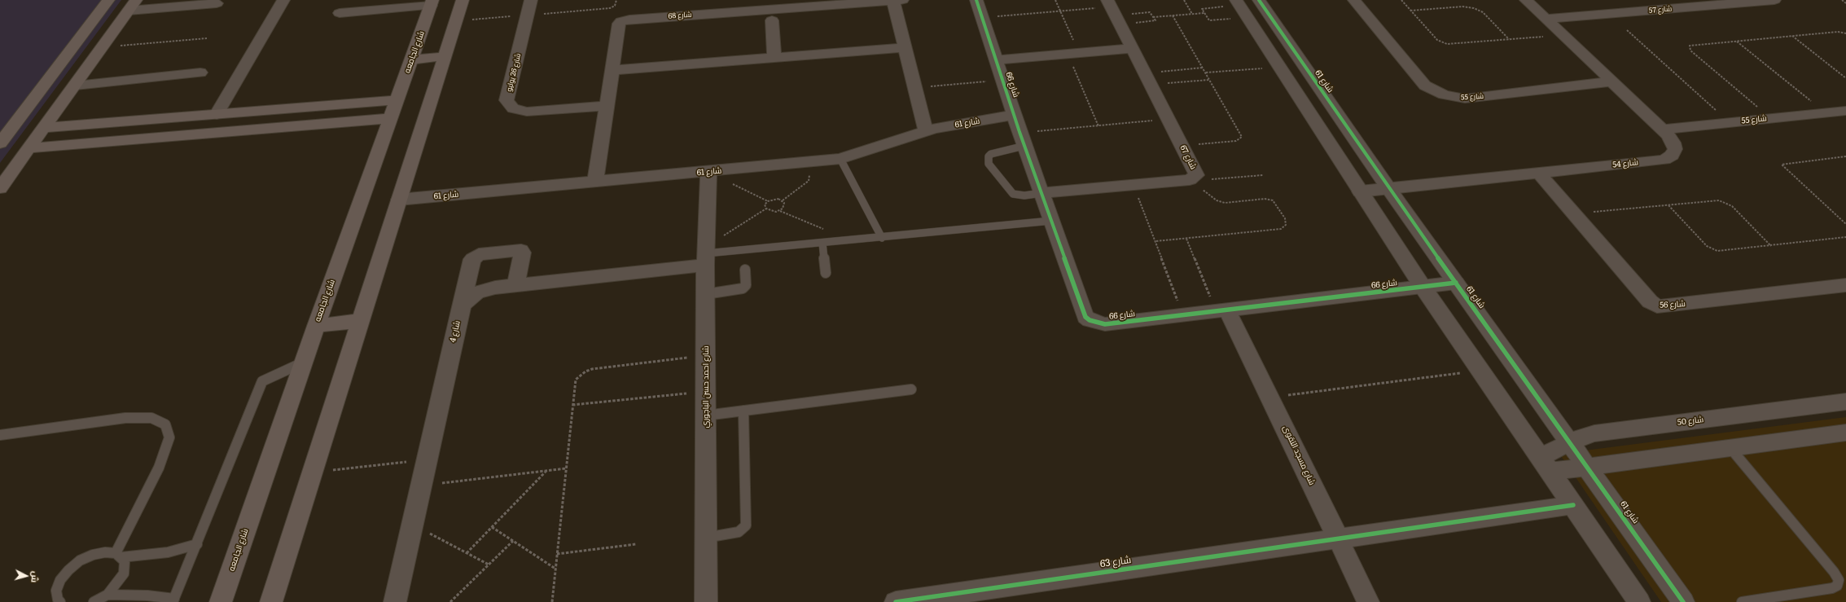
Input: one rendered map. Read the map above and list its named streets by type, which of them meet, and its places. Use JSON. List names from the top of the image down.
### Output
{
  "streets": {
    "main road": ["شارع الجامعه"],
    "street": [
      "شارع 57",
      "شارع 68",
      "شارع 26 يوليو",
      "شارع 61",
      "شارع 66",
      "شارع 55",
      "شارع 67",
      "شارع 54",
      "شارع 56",
      "شارع 4",
      "شارع احمد حسن الباجوري",
      "شارع 50",
      "شارع مسجد التقوى",
      "شارع 63"
    ]
  },
  "crossings": [
    ["شارع 57", "شارع 54"],
    ["شارع 68", "شارع 26 يوليو"],
    ["شارع 68", "شارع 61"],
    ["شارع 61", "شارع 66"],
    ["شارع 61", "شارع 54"],
    ["شارع 61", "شارع احمد حسن الباجوري"],
    ["شارع 61", "شارع 50"],
    ["شارع 66", "شارع 67"],
    ["شارع 66", "شارع مسجد التقوى"],
    ["شارع 55", "شارع 54"],
    ["شارع 54", "شارع 56"],
    ["شارع 4", "شارع احمد حسن الباجوري"],
    ["شارع مسجد التقوى", "شارع 63"]
  ],
  "north": "right"
}
